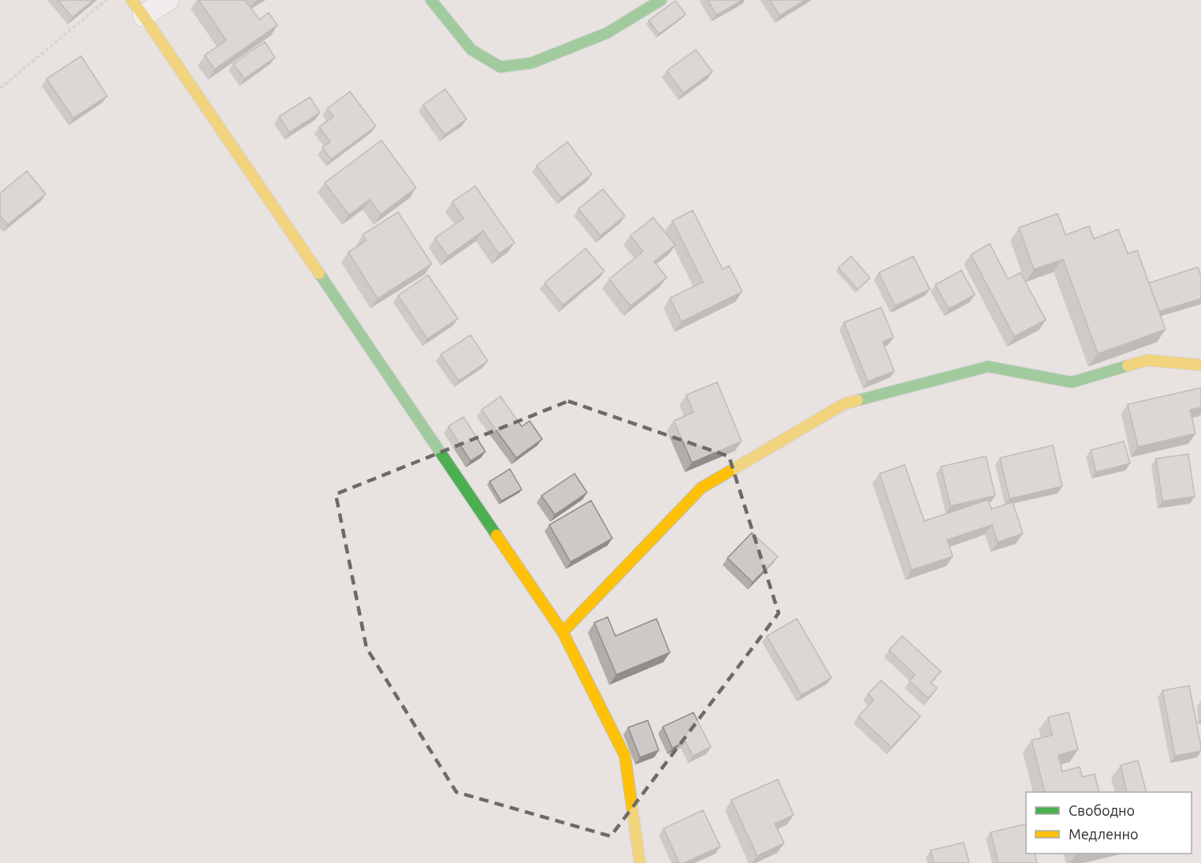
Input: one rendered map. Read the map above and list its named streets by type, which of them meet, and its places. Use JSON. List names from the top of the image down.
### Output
{
  "legend": ["Свободно", "Медленно"]
}
